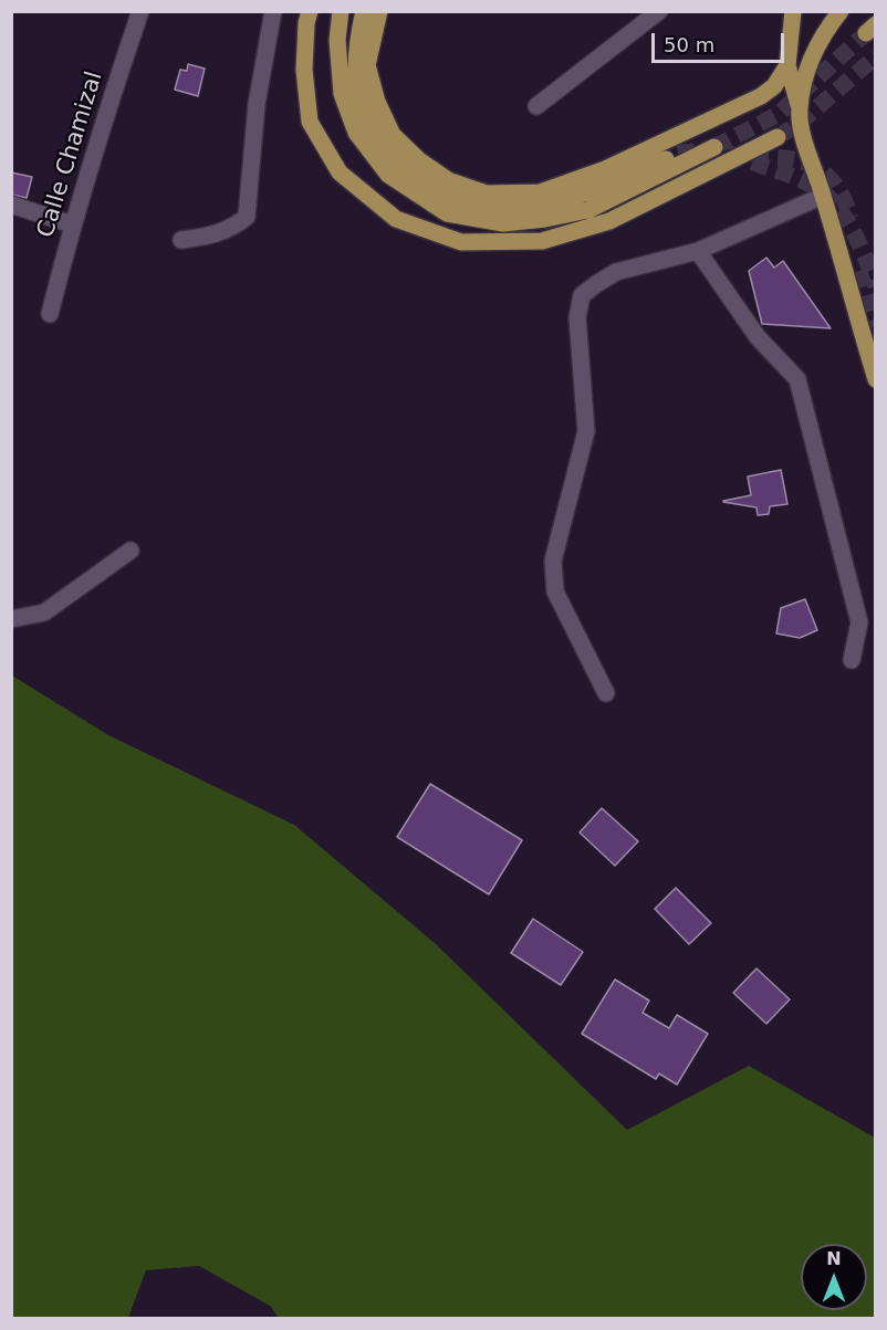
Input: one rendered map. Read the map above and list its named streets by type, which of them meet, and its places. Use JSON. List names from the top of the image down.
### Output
{
  "streets": {
    "street": ["Calle Chamizal"]
  },
  "scale_bar": "50 m",
  "north": "top"
}
